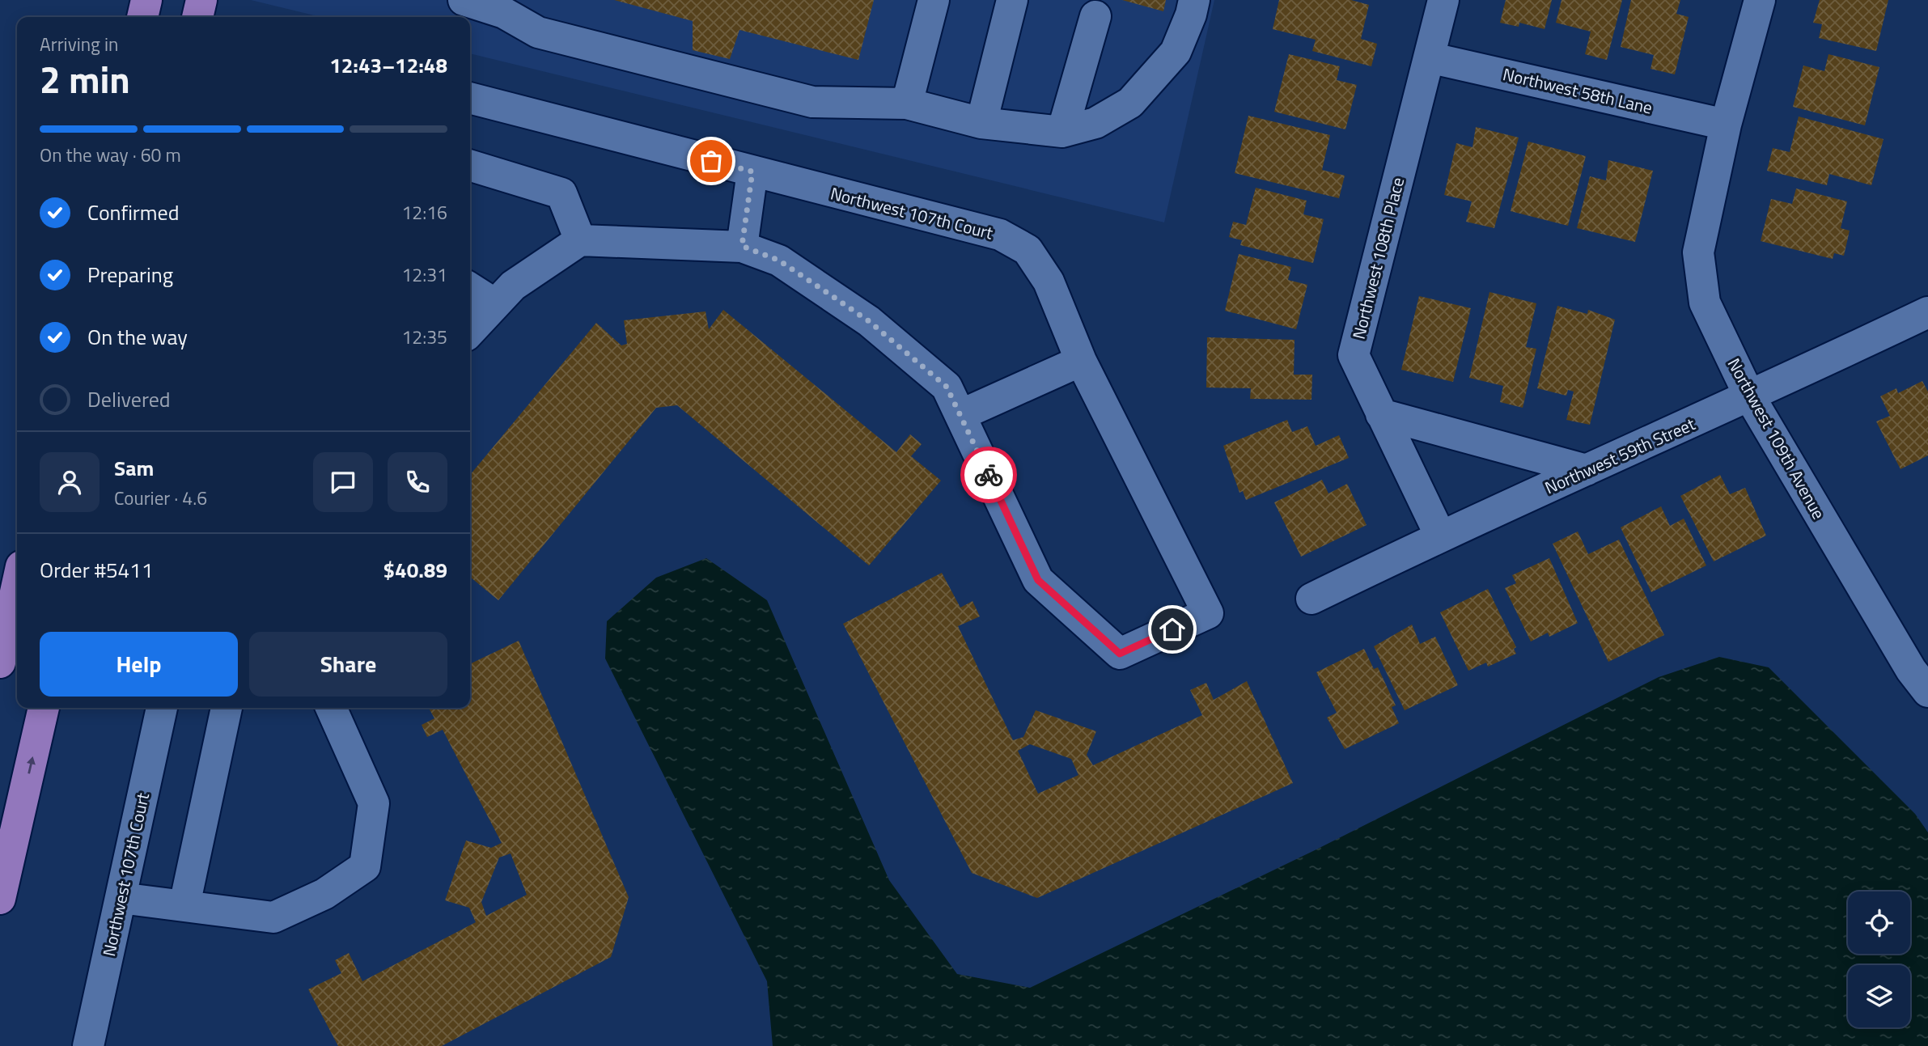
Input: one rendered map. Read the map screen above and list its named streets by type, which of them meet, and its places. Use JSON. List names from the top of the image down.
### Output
{
  "streets": {
    "street": [
      "Northwest 58th Lane",
      "Northwest 107th Court",
      "Northwest 108th Place",
      "Northwest 109th Avenue",
      "Northwest 59th Street"
    ]
  },
  "crossings": [
    ["Northwest 58th Lane", "Northwest 108th Place"],
    ["Northwest 58th Lane", "Northwest 109th Avenue"],
    ["Northwest 108th Place", "Northwest 59th Street"],
    ["Northwest 109th Avenue", "Northwest 59th Street"]
  ],
  "page": {
    "heading": ["2 min", "Arriving in", "12:43–12:48"],
    "panel": [
      "Sam",
      "Courier · 4.6",
      "Order #5411",
      "$40.89"
    ],
    "bar": "On the way · 60 m",
    "list": [
      ["Confirmed", "12:16"],
      ["Preparing", "12:31"],
      ["On the way", "12:35"],
      "Delivered"
    ],
    "buttons": ["Help", "Share"]
  }
}
